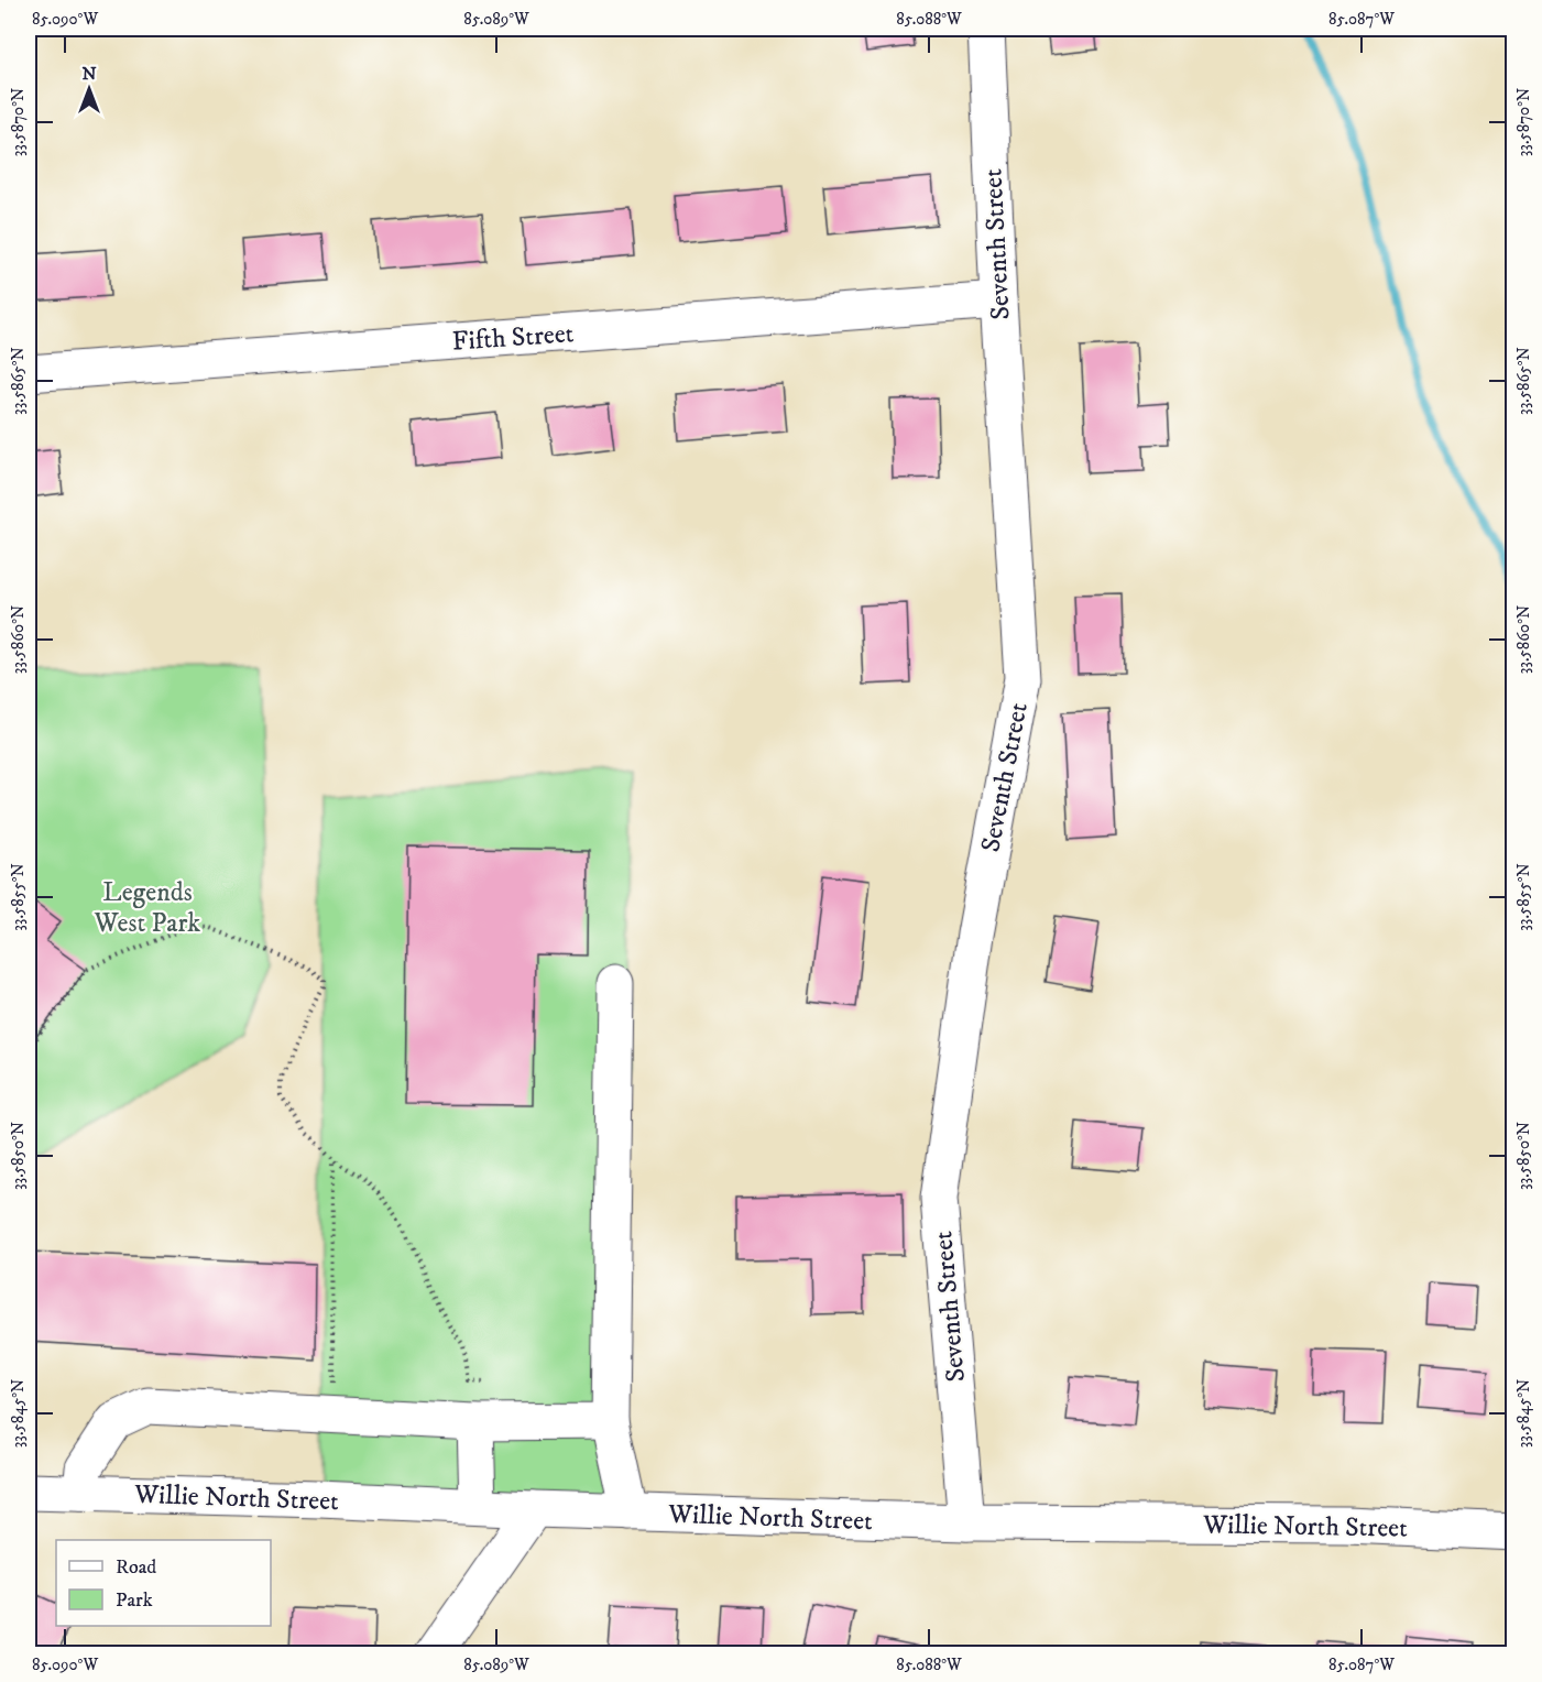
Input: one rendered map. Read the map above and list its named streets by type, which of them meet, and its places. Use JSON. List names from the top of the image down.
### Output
{
  "streets": {
    "street": ["Seventh Street", "Fifth Street", "Willie North Street"]
  },
  "crossings": [
    ["Seventh Street", "Fifth Street"],
    ["Seventh Street", "Willie North Street"]
  ],
  "parks": ["Legends West Park"],
  "legend": ["Road", "Park"],
  "north": "top",
  "coordinates": [
    "85.090°W",
    "85.089°W",
    "85.088°W",
    "85.087°W",
    "33.5870°N",
    "33.5865°N",
    "33.5860°N",
    "33.5855°N",
    "33.5850°N",
    "33.5845°N"
  ]
}
